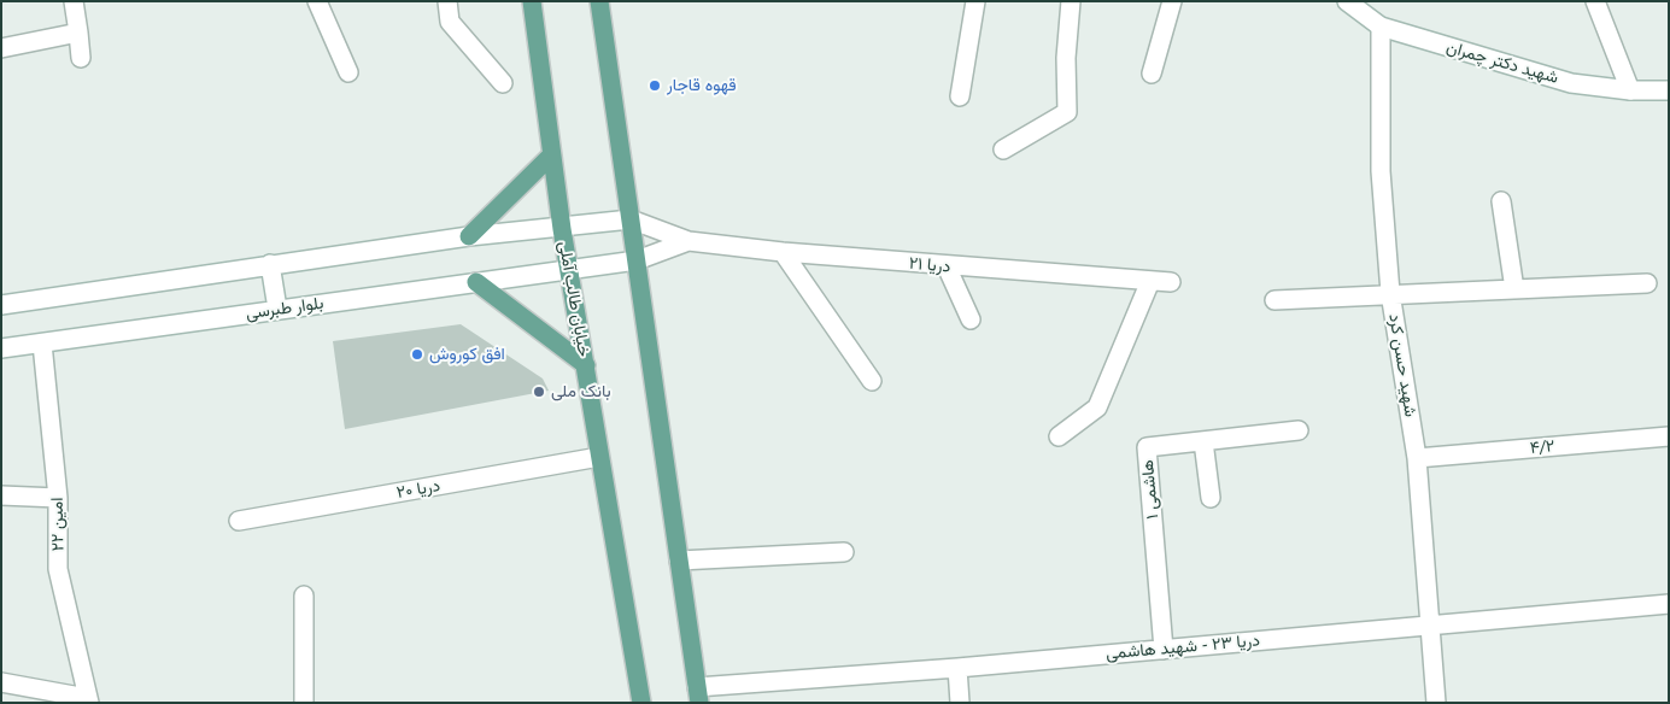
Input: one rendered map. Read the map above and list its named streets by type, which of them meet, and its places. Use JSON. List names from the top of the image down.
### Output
{
  "streets": {
    "main road": ["خیابان طالب آملی"],
    "street": [
      "شهید دکتر چمران",
      "دریا ۲۱",
      "بلوار طبرسی",
      "شهید حسن کرد",
      "۴/۲",
      "دریا ۲۰",
      "هاشمی ۱",
      "امین ۲۲",
      "دریا ۲۳ - شهید هاشمی"
    ]
  },
  "crossings": [
    ["شهید دکتر چمران", "شهید حسن کرد"],
    ["دریا ۲۱", "خیابان طالب آملی"],
    ["دریا ۲۱", "بلوار طبرسی"],
    ["خیابان طالب آملی", "بلوار طبرسی"],
    ["خیابان طالب آملی", "دریا ۲۰"],
    ["بلوار طبرسی", "امین ۲۲"],
    ["شهید حسن کرد", "۴/۲"],
    ["شهید حسن کرد", "دریا ۲۳ - شهید هاشمی"],
    ["هاشمی ۱", "دریا ۲۳ - شهید هاشمی"]
  ],
  "places": ["قهوه قاجار", "افق کوروش", "بانک ملی"]
}
